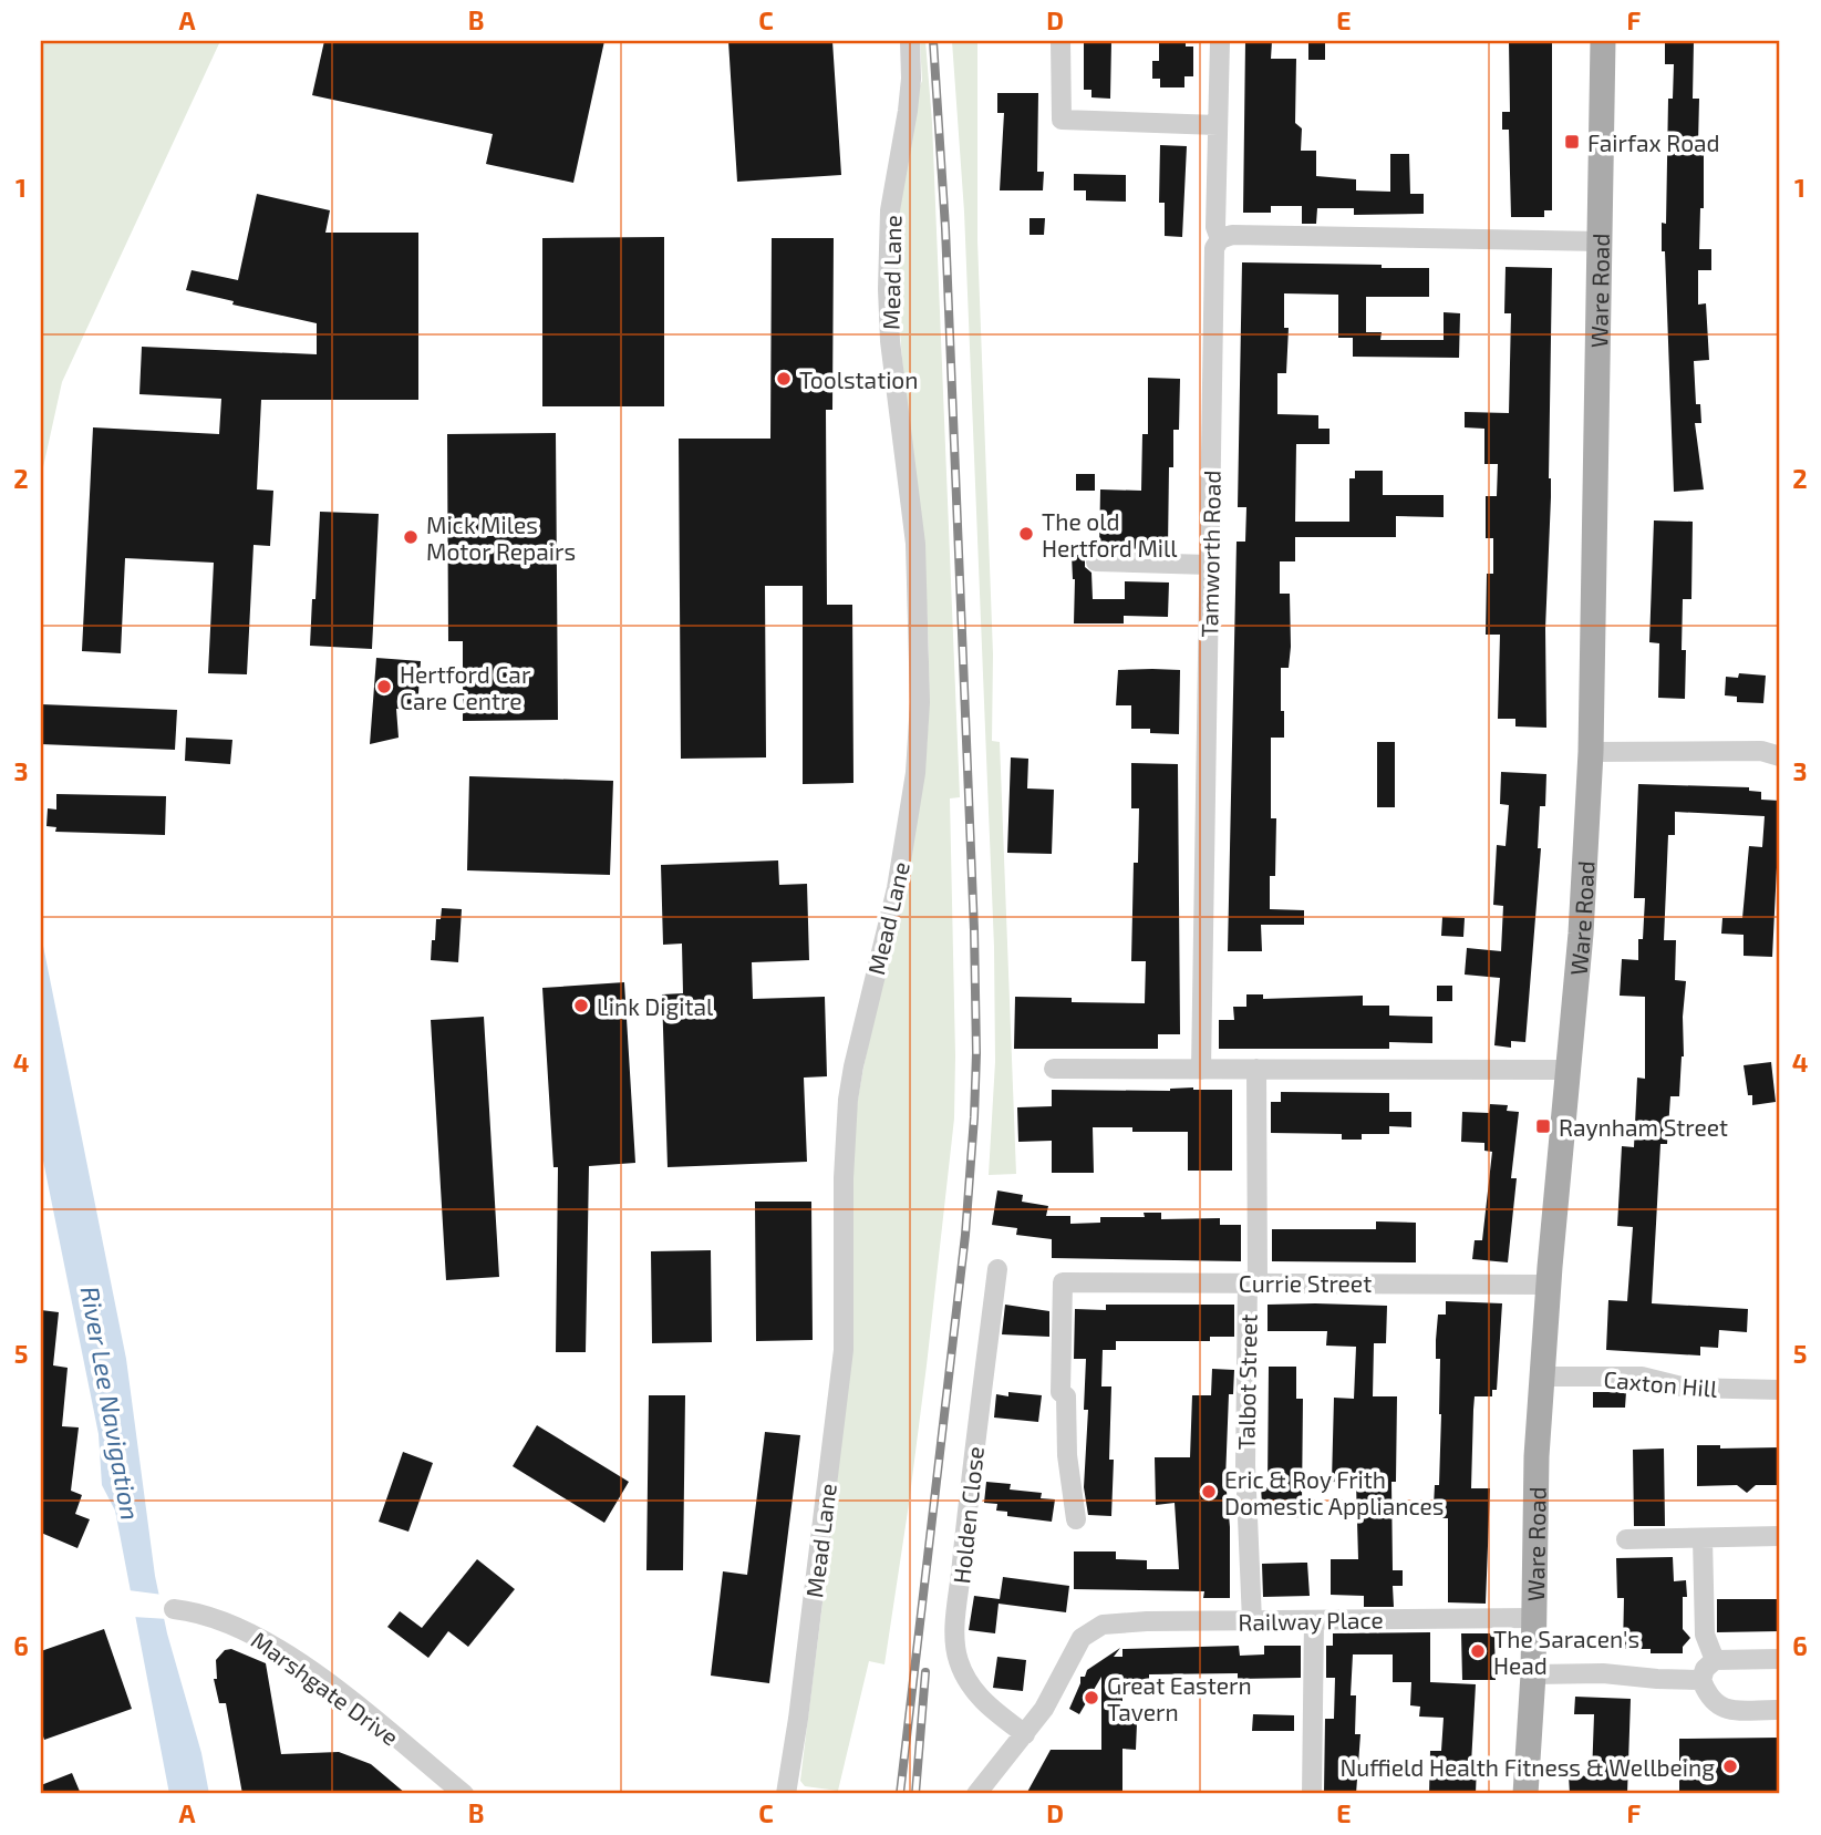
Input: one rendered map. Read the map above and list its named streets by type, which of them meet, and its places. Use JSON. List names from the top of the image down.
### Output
{
  "streets": {
    "main road": ["Ware Road"],
    "street": [
      "Mead Lane",
      "Tamworth Road",
      "Currie Street",
      "Talbot Street",
      "Caxton Hill",
      "Holden Close",
      "Railway Place",
      "Marshgate Drive"
    ]
  },
  "crossings": [
    ["Ware Road", "Currie Street"],
    ["Ware Road", "Caxton Hill"],
    ["Ware Road", "Railway Place"],
    ["Currie Street", "Talbot Street"],
    ["Talbot Street", "Railway Place"],
    ["Holden Close", "Railway Place"]
  ],
  "water": ["River Lee Navigation"],
  "places": {
    "transit": ["Fairfax Road", "Raynham Street"],
    "other": [
      "Toolstation",
      "The old Hertford Mill",
      "Mick Miles Motor Repairs",
      "Hertford Car Care Centre",
      "Link Digital",
      "Eric & Roy Frith Domestic Appliances",
      "The Saracen's Head",
      "Great Eastern Tavern",
      "Nuffield Health Fitness & Wellbeing"
    ]
  },
  "grid": {
    "columns": [
      "A",
      "B",
      "C",
      "D",
      "E",
      "F"
    ],
    "rows": [
      "1",
      "2",
      "3",
      "4",
      "5",
      "6"
    ]
  }
}
